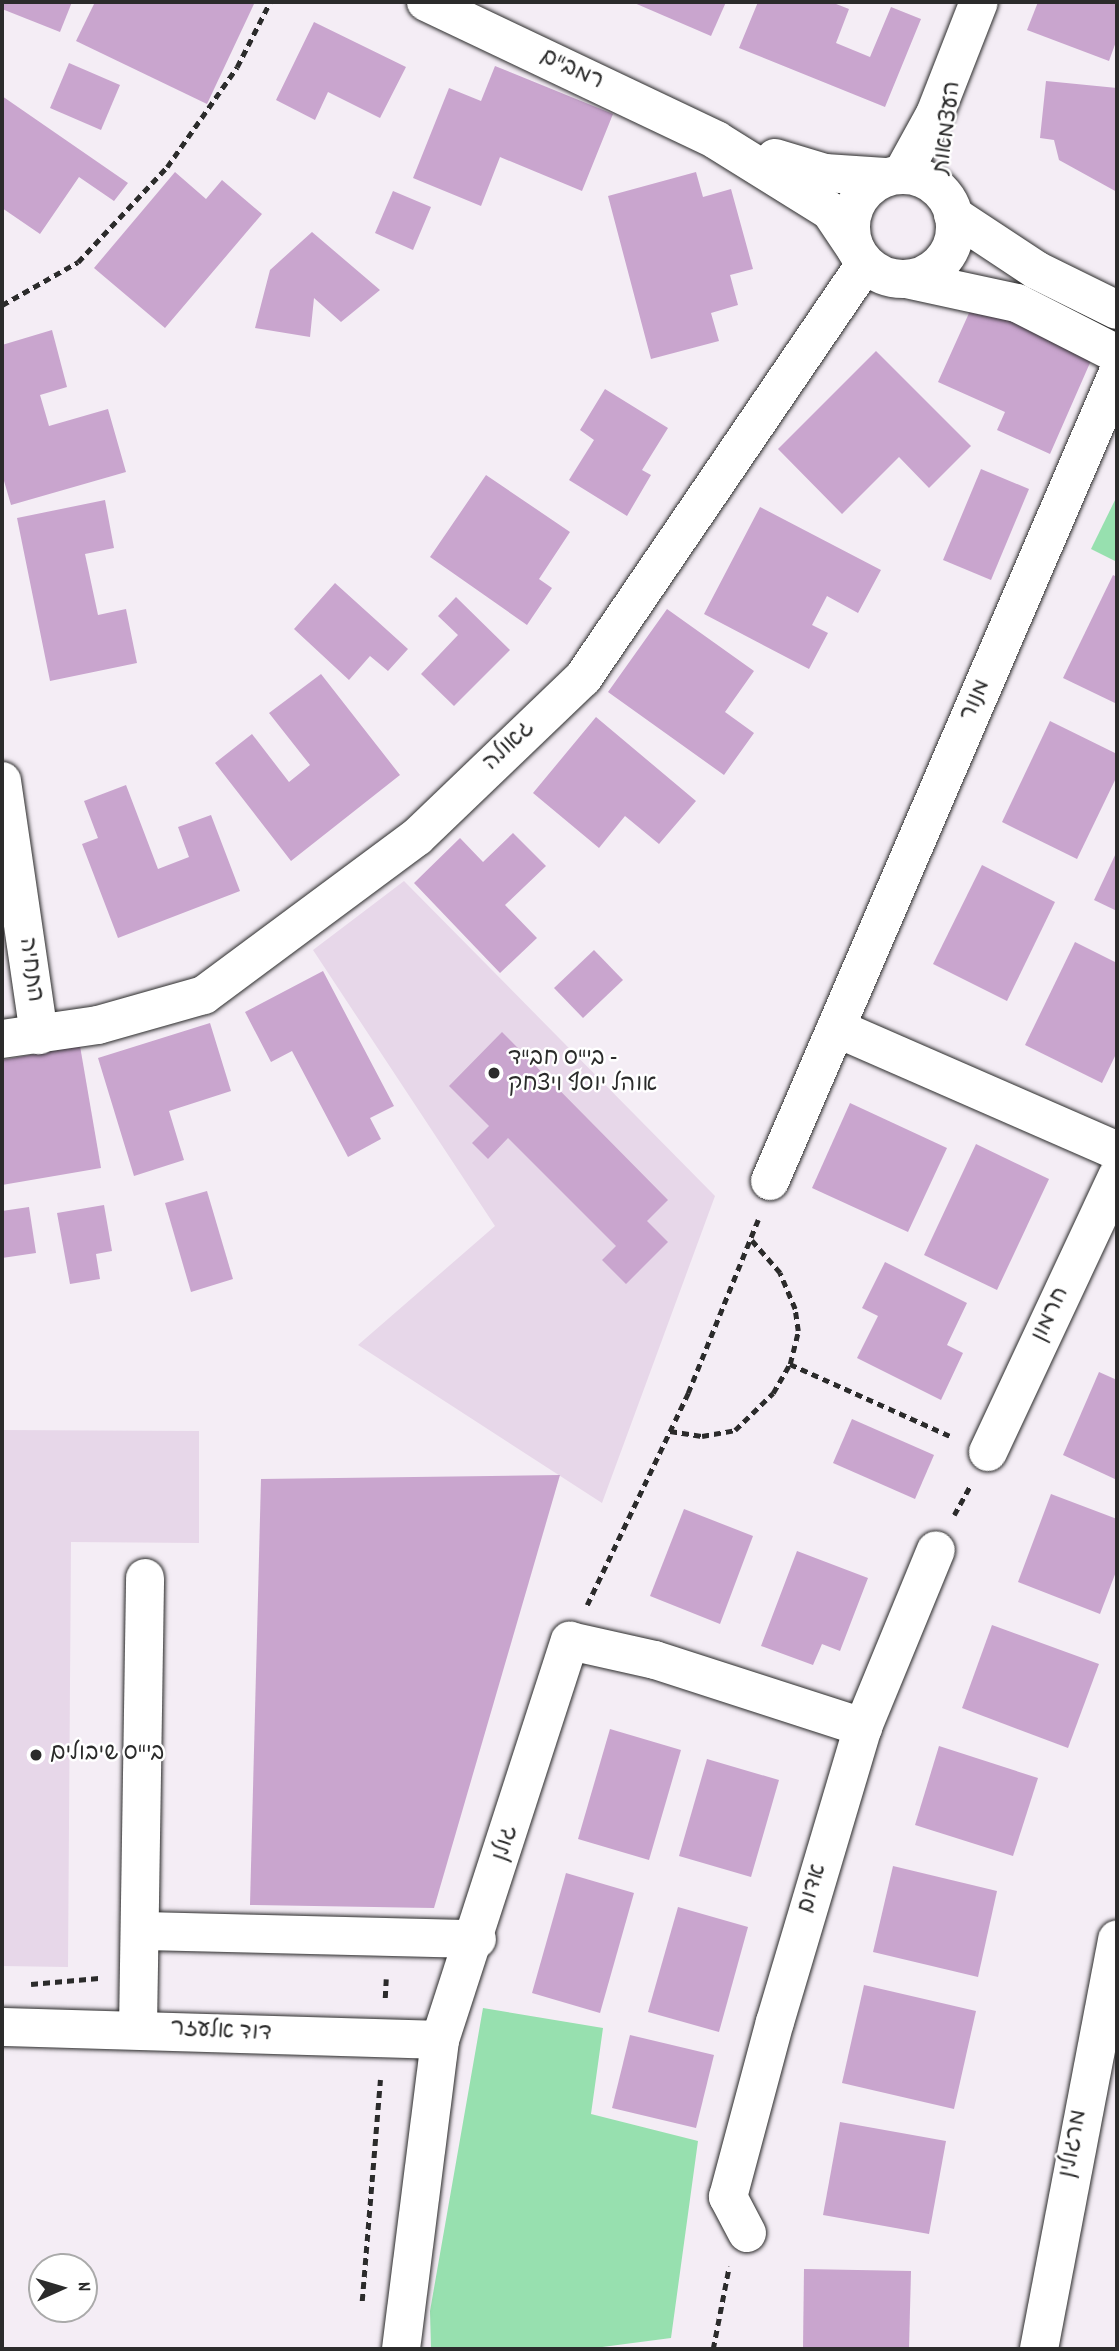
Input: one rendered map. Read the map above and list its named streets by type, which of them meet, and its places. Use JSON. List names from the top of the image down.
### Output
{
  "streets": {
    "street": [
      "רמב\"ם",
      "העצמאות",
      "מנור",
      "גאולה",
      "התחיה",
      "חרמון",
      "גולן",
      "אדום",
      "דוד אלעזר",
      "מרגולין"
    ]
  },
  "crossings": [
    ["רמב\"ם", "העצמאות"],
    ["רמב\"ם", "גאולה"],
    ["העצמאות", "גאולה"],
    ["גאולה", "התחיה"],
    ["גולן", "דוד אלעזר"]
  ],
  "places": ["בי\"ס חב\"ד - אוהל יוסף ויצחק", "בי\"ס שיבולים"],
  "north": "right"
}
